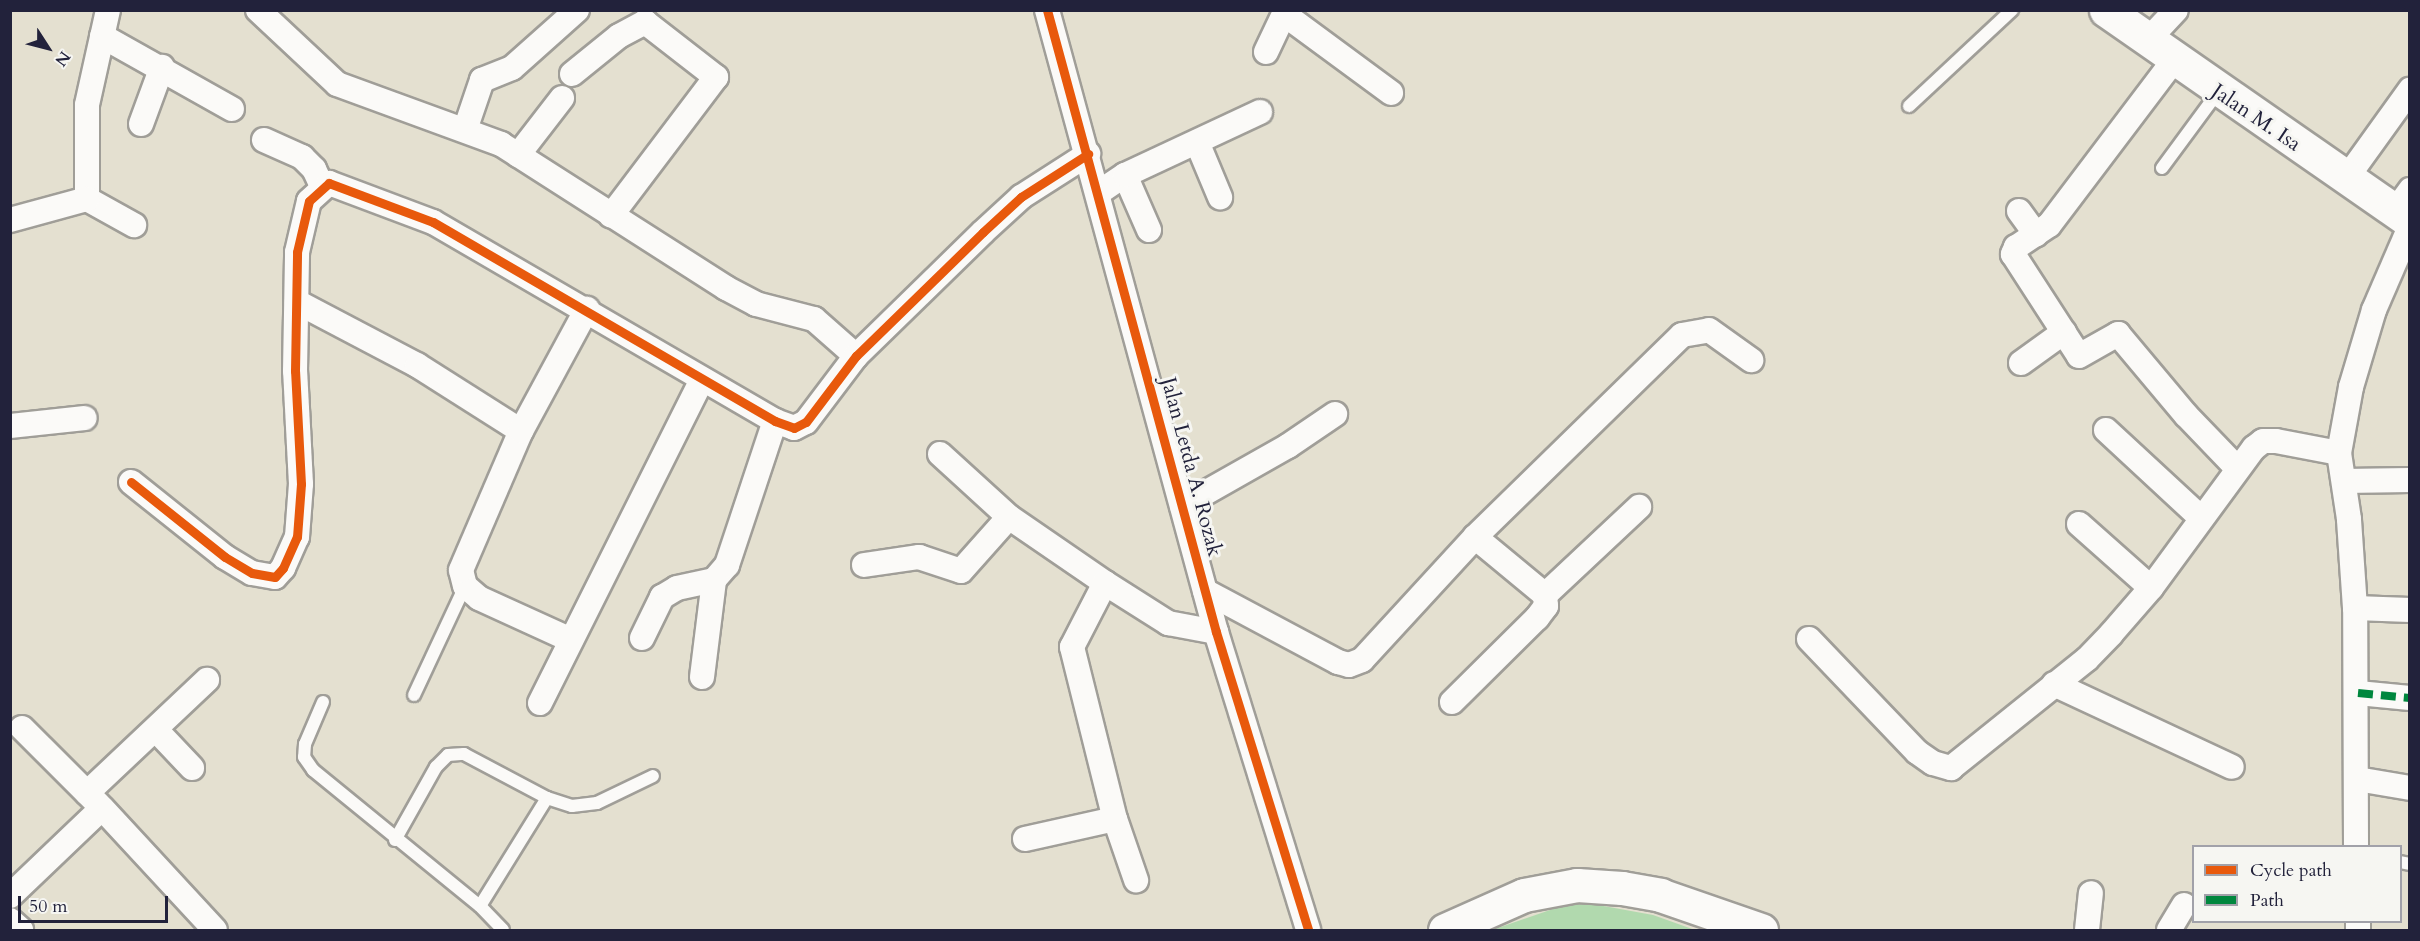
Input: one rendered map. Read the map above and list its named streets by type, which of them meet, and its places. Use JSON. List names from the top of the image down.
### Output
{
  "streets": {
    "main road": ["Jalan M. Isa"],
    "street": ["Jalan Letda A. Rozak"]
  },
  "legend": ["Cycle path", "Path"],
  "scale_bar": "50 m",
  "north": "bottom right"
}
